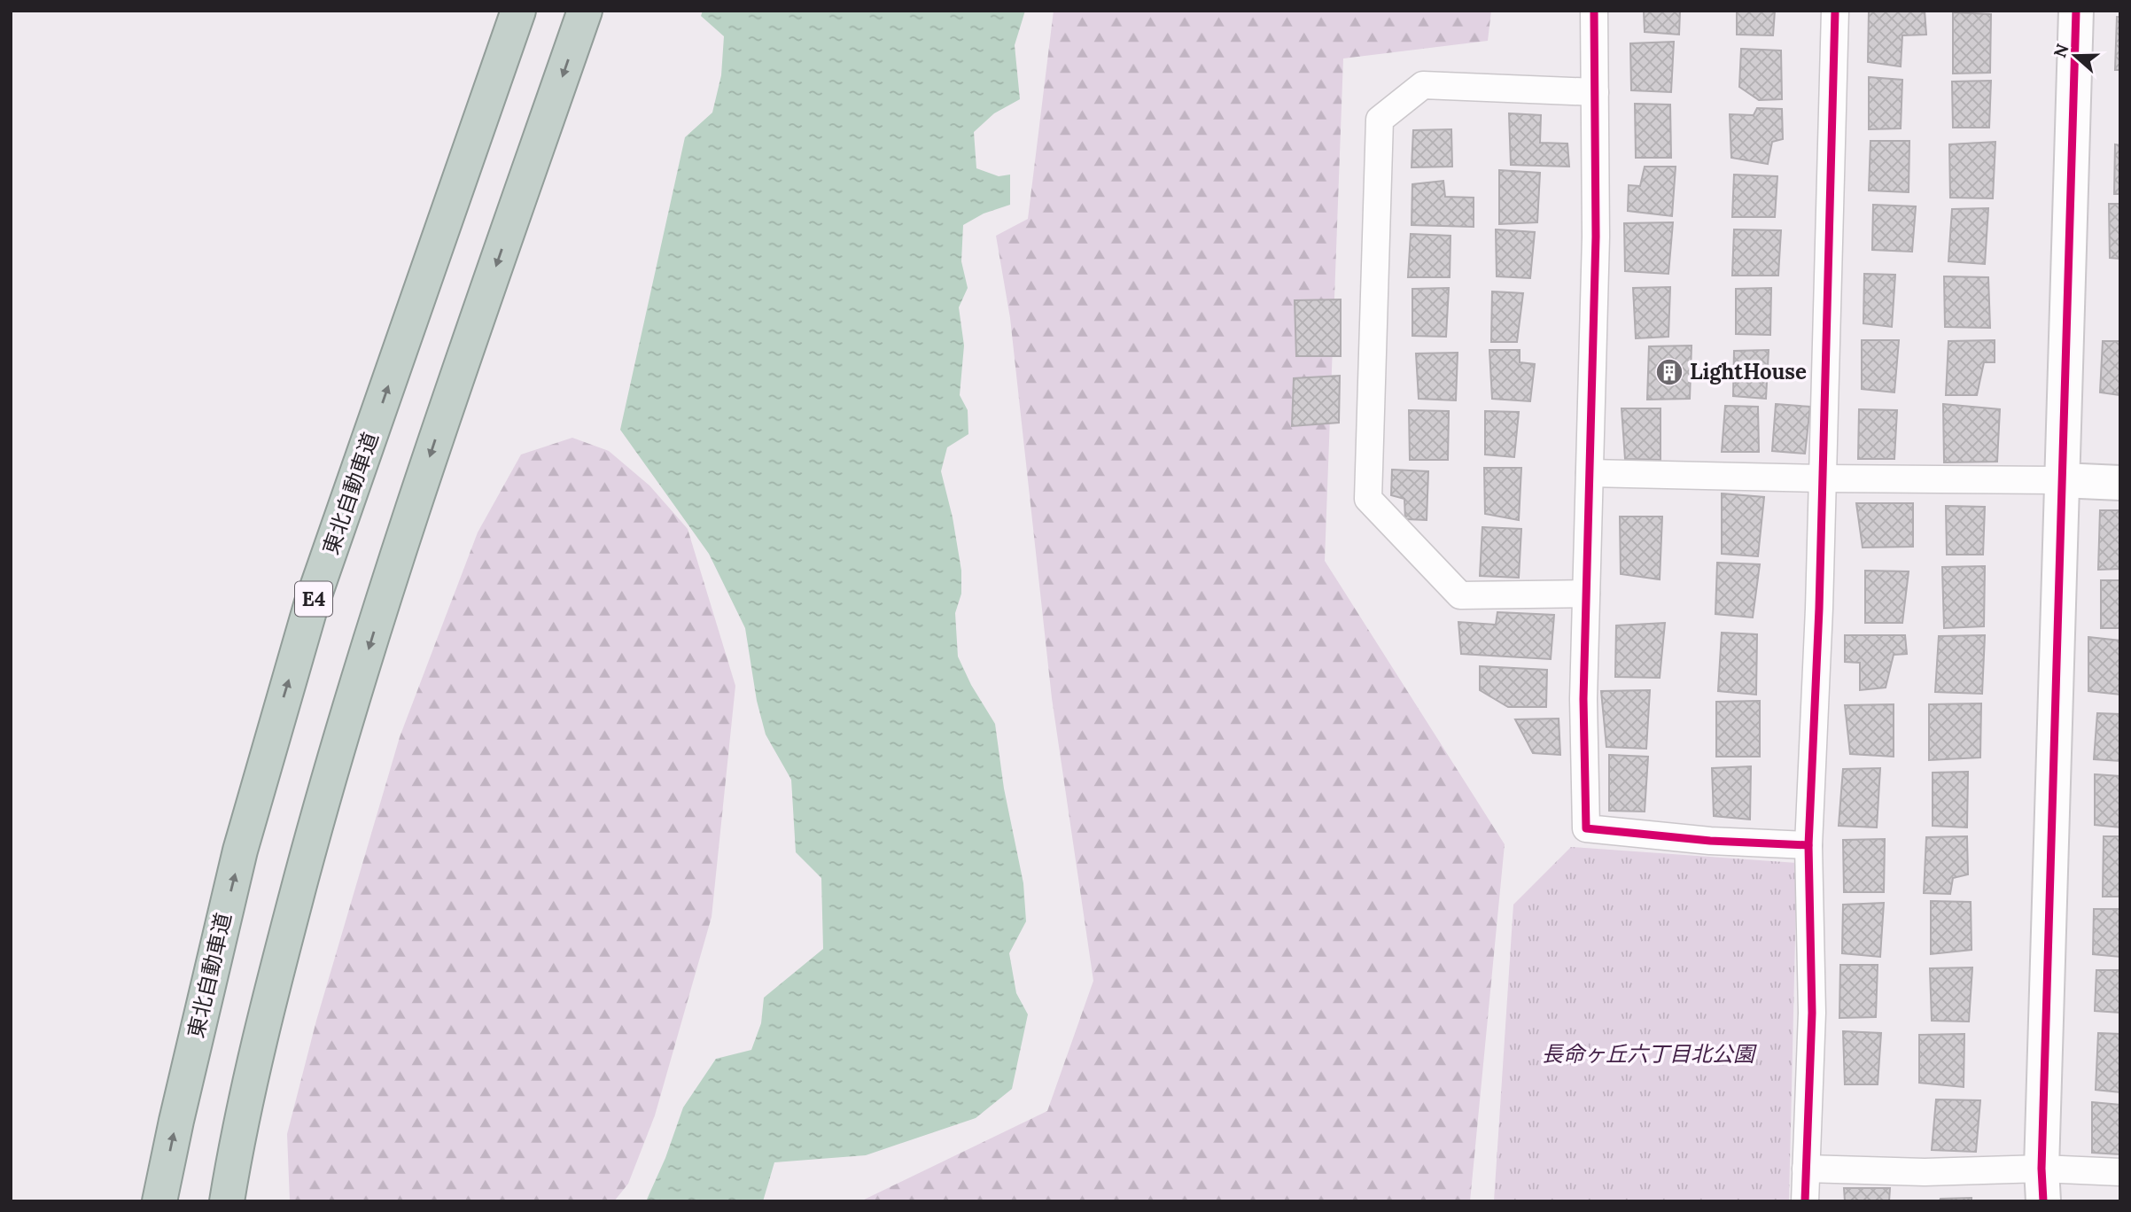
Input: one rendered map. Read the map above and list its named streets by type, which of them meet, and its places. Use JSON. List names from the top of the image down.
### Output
{
  "streets": {
    "highway": ["東北自動車道", "E4"]
  },
  "parks": ["長命ヶ丘六丁目北公園"],
  "places": {
    "building": ["LightHouse"]
  },
  "north": "left"
}
